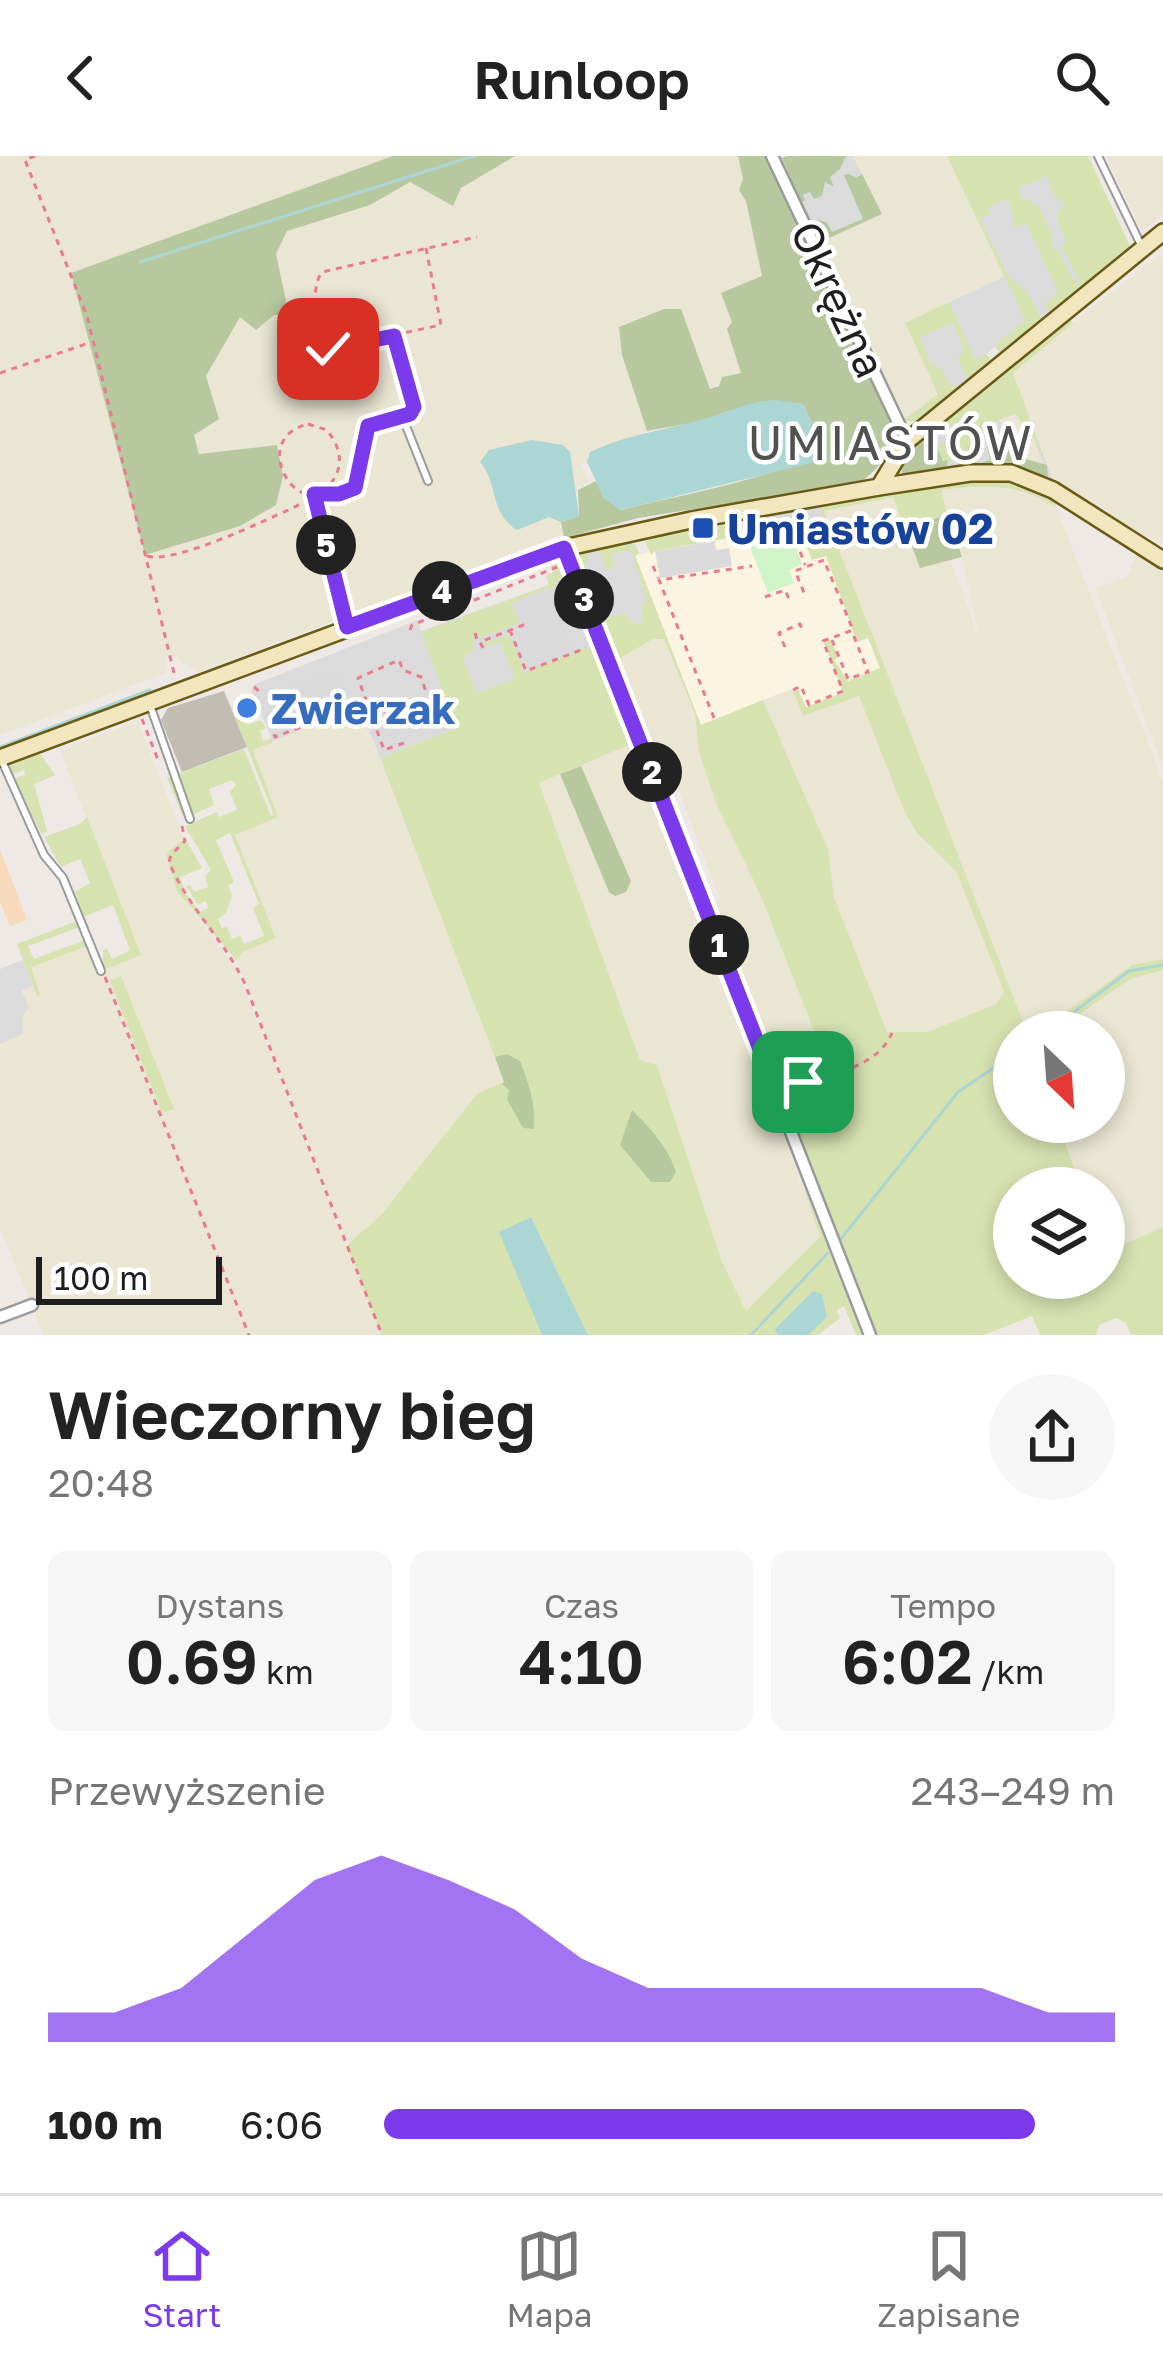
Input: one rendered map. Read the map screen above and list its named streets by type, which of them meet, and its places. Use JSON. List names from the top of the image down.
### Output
{
  "streets": {
    "street": ["Okrężna"]
  },
  "districts": ["UMIASTÓW"],
  "places": {
    "transit": ["Umiastów 02"],
    "other": ["Zwierzak"]
  },
  "scale_bar": "100 m",
  "north": "bottom right",
  "page": {
    "header": "Runloop",
    "pins": [
      "5",
      "4",
      "3",
      "2",
      "1"
    ],
    "scale": "100 m",
    "heading": ["Wieczorny bieg", "20:48"],
    "stats": [
      ["Dystans", "0.69 km"],
      ["Czas", "4:10"],
      ["Tempo", "6:02 /km"]
    ],
    "chart": ["Przewyższenie", "243–249 m"],
    "list": [
      {
        "name": "100 m",
        "note": "6:06"
      }
    ],
    "tabs": ["Start", "Mapa", "Zapisane"]
  }
}
